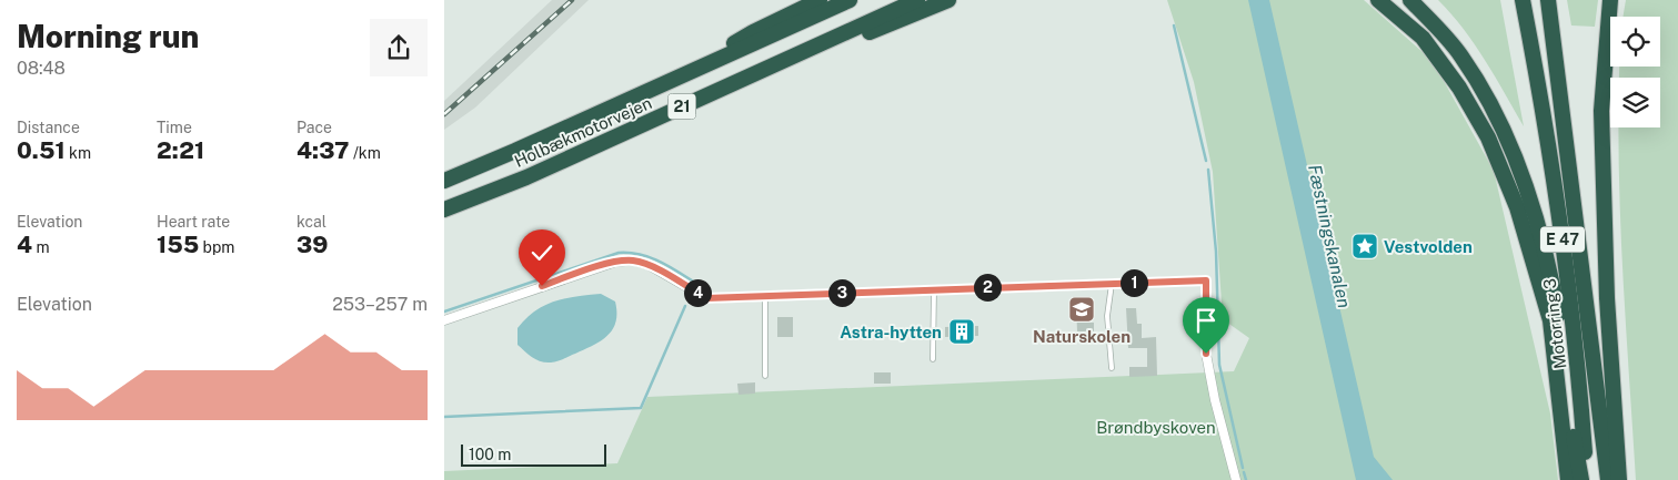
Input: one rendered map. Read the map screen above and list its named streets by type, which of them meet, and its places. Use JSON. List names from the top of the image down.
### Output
{
  "streets": {
    "highway": [
      "21",
      "Holbækmotorvejen",
      "E 47",
      "Motorring 3"
    ]
  },
  "water": ["Fæstningskanalen"],
  "parks": ["Brøndbyskoven"],
  "places": {
    "place": ["Vestvolden"],
    "school or university": ["Naturskolen"],
    "building": ["Astra-hytten"]
  },
  "scale_bar": "100 m",
  "page": {
    "heading": ["Morning run", "08:48"],
    "stats": [
      ["Distance", "0.51 km"],
      ["Time", "2:21"],
      ["Pace", "4:37 /km"],
      ["Elevation", "4 m"],
      ["Heart rate", "155 bpm"],
      ["kcal", "39"]
    ],
    "pins": [
      "1",
      "2",
      "3",
      "4"
    ],
    "chart": ["Elevation", "253–257 m"],
    "scale": "100 m"
  }
}
